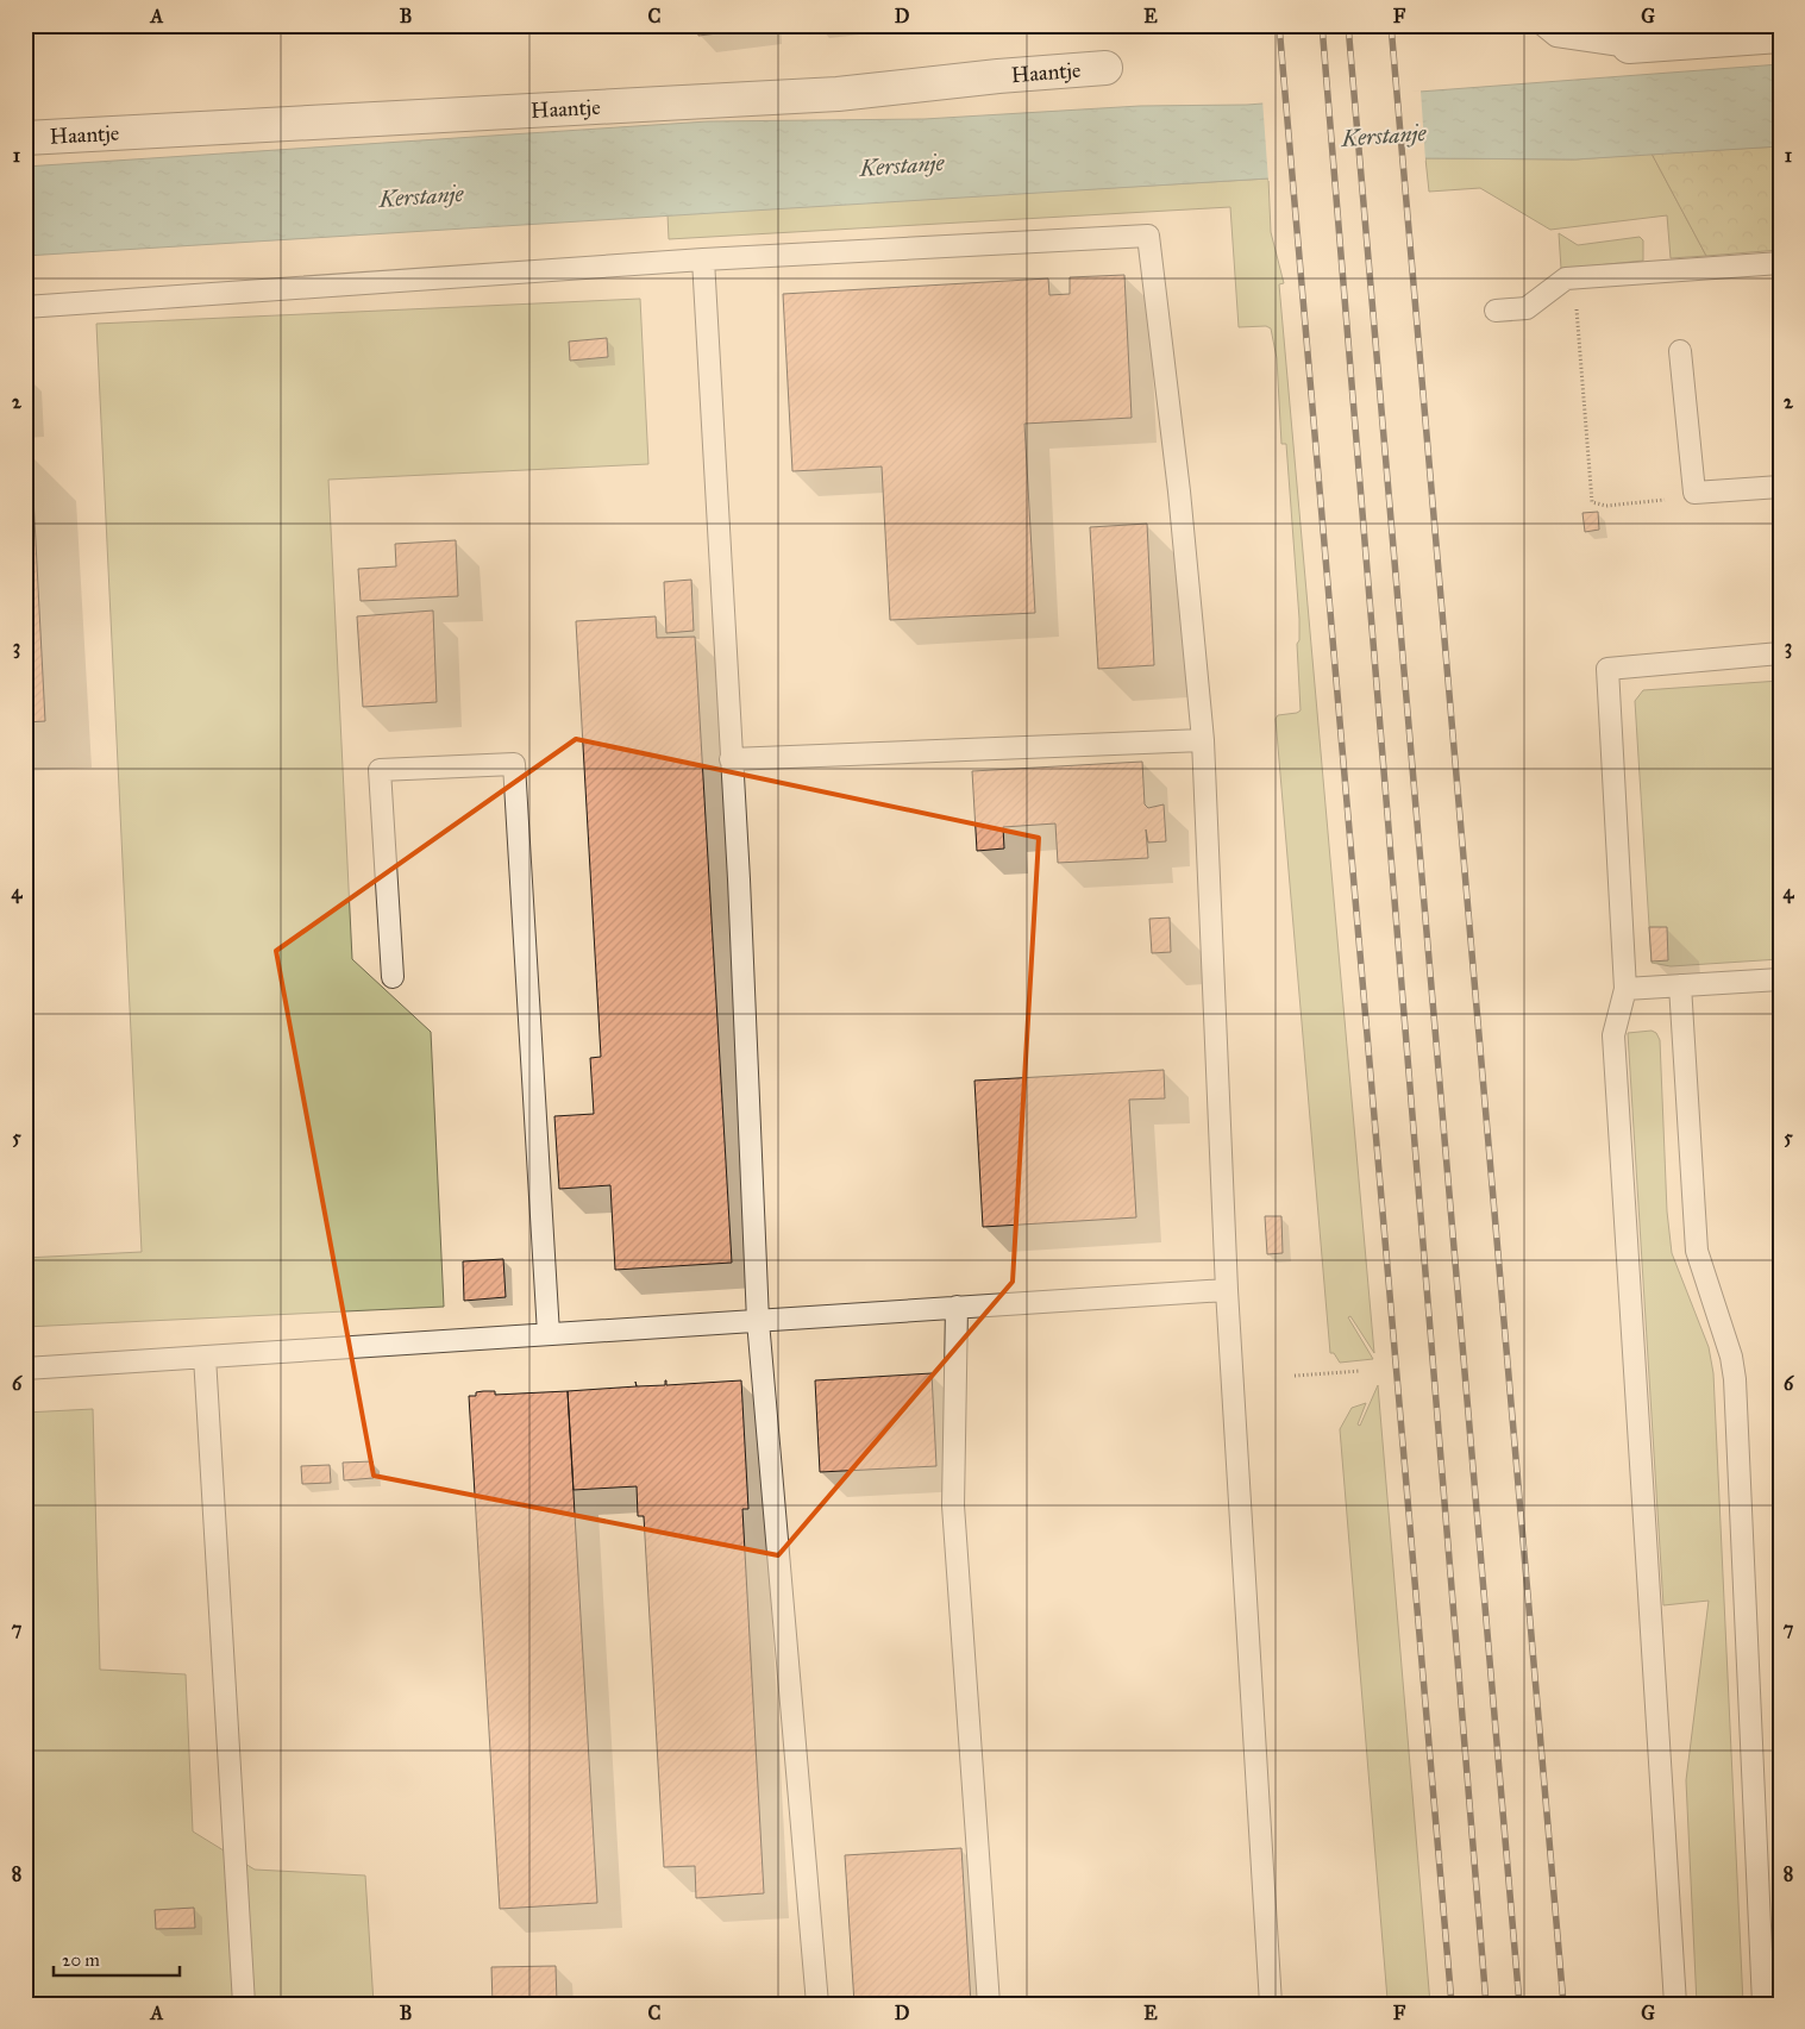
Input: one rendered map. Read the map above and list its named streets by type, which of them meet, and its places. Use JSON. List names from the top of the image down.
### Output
{
  "streets": {
    "street": ["Haantje"]
  },
  "water": ["Kerstanje"],
  "scale_bar": "20 m",
  "grid": {
    "columns": [
      "A",
      "B",
      "C",
      "D",
      "E",
      "F",
      "G"
    ],
    "rows": [
      "1",
      "2",
      "3",
      "4",
      "5",
      "6",
      "7",
      "8"
    ]
  }
}
